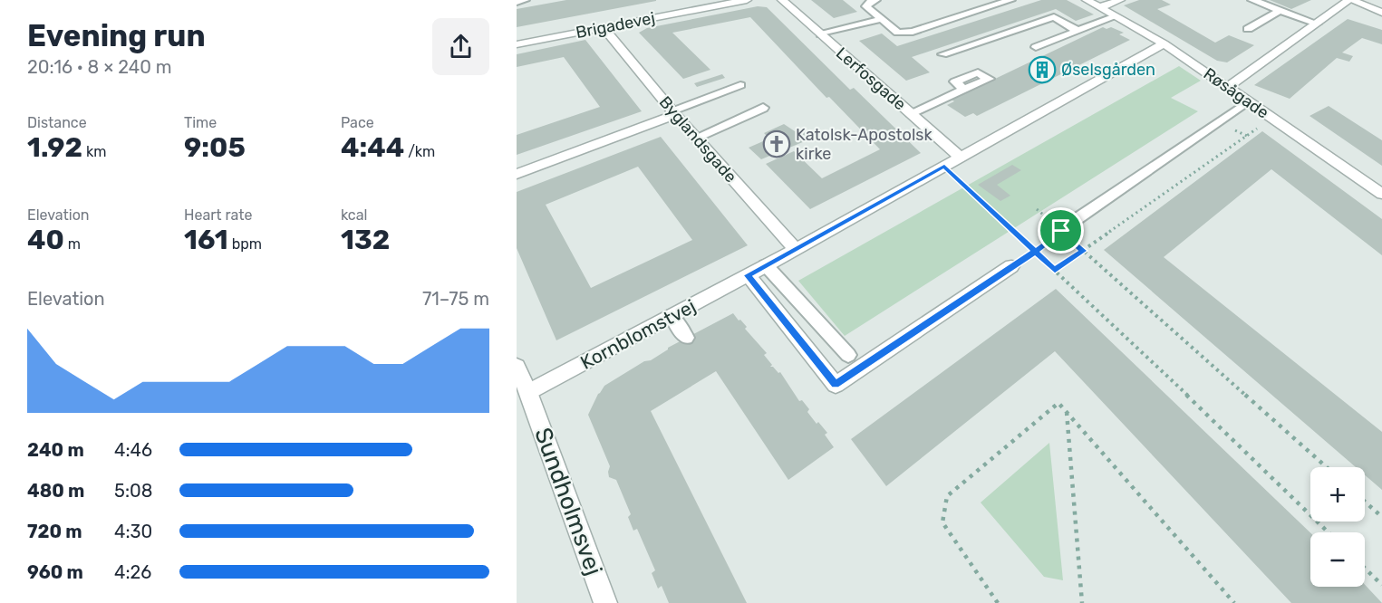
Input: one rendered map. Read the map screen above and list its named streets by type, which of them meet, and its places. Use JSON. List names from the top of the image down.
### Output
{
  "streets": {
    "street": [
      "Brigadevej",
      "Lerfosgade",
      "Røsågade",
      "Byglandsgade",
      "Kornblomstvej",
      "Sundholmsvej"
    ]
  },
  "crossings": [
    ["Brigadevej", "Byglandsgade"],
    ["Lerfosgade", "Kornblomstvej"],
    ["Røsågade", "Kornblomstvej"],
    ["Byglandsgade", "Kornblomstvej"],
    ["Kornblomstvej", "Sundholmsvej"]
  ],
  "places": {
    "building": ["Øselsgården"],
    "church": ["Katolsk-Apostolsk kirke"]
  },
  "page": {
    "heading": ["Evening run", "20:16 · 8 × 240 m"],
    "stats": [
      ["Distance", "1.92 km"],
      ["Time", "9:05"],
      ["Pace", "4:44 /km"],
      ["Elevation", "40 m"],
      ["Heart rate", "161 bpm"],
      ["kcal", "132"]
    ],
    "chart": ["Elevation", "71–75 m"],
    "list": [
      {
        "name": "240 m",
        "note": "4:46"
      },
      {
        "name": "480 m",
        "note": "5:08"
      },
      {
        "name": "720 m",
        "note": "4:30"
      },
      {
        "name": "960 m",
        "note": "4:26"
      }
    ],
    "map_buttons": ["+", "−"]
  }
}
